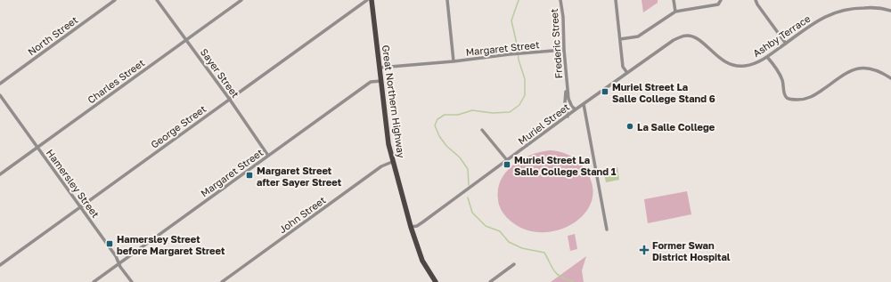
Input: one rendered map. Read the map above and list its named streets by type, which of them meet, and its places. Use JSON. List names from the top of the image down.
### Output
{
  "streets": {
    "main road": ["Great Northern Highway"],
    "street": [
      "North Street",
      "Ashby Terrace",
      "Frederic Street",
      "Margaret Street",
      "Sayer Street",
      "Charles Street",
      "Muriel Street",
      "George Street",
      "Hamersley Street",
      "John Street"
    ]
  },
  "crossings": [
    ["Ashby Terrace", "Muriel Street"],
    ["Frederic Street", "Margaret Street"],
    ["Frederic Street", "Muriel Street"],
    ["Margaret Street", "Sayer Street"],
    ["Margaret Street", "Great Northern Highway"],
    ["Margaret Street", "Hamersley Street"],
    ["Sayer Street", "Charles Street"],
    ["Sayer Street", "George Street"],
    ["Charles Street", "Hamersley Street"],
    ["Great Northern Highway", "Muriel Street"],
    ["Great Northern Highway", "John Street"],
    ["George Street", "Hamersley Street"]
  ],
  "places": {
    "transit": [
      "Muriel Street La Salle College Stand 6",
      "Muriel Street La Salle College Stand 1",
      "Margaret Street after Sayer Street",
      "Hamersley Street before Margaret Street"
    ],
    "other": ["La Salle College"],
    "health": ["Former Swan District Hospital"]
  }
}
